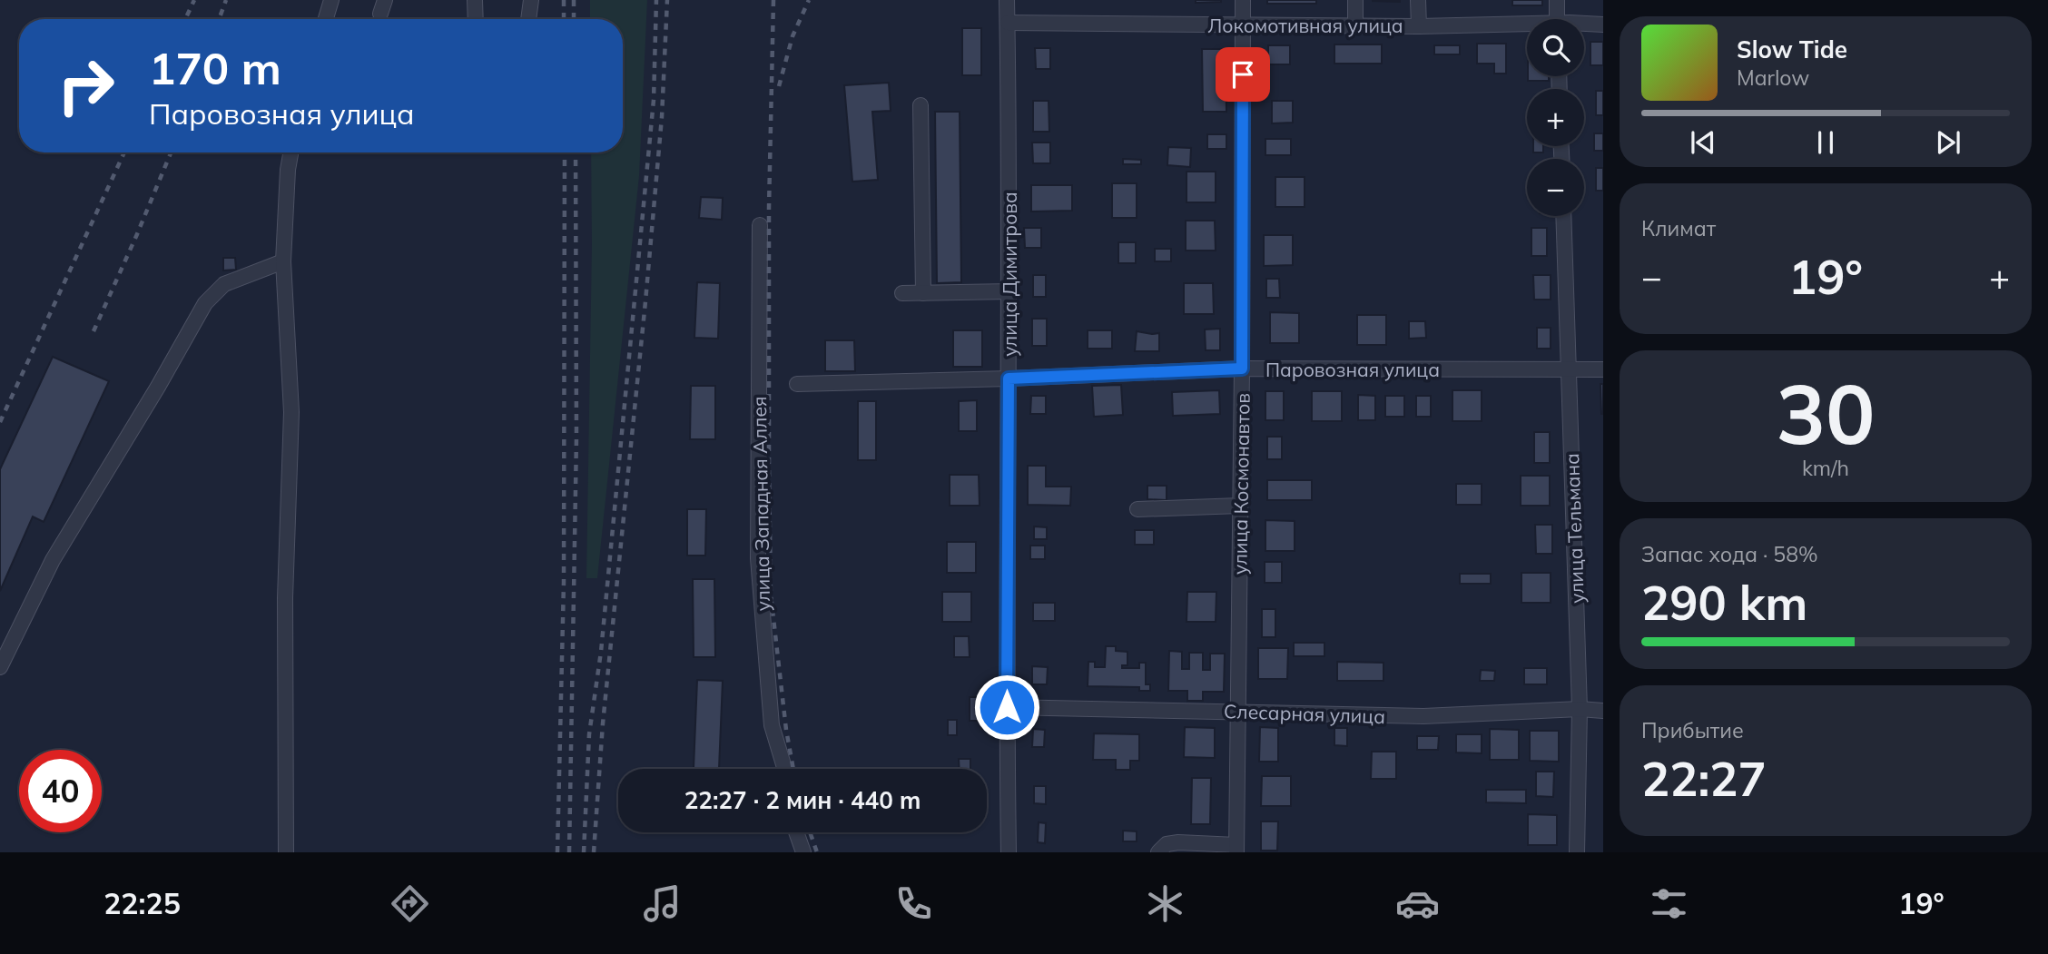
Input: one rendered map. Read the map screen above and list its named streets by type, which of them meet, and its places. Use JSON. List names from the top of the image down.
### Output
{
  "streets": {
    "street": [
      "Локомотивная улица",
      "улица Димитрова",
      "Паровозная улица",
      "улица Космонавтов",
      "улица Западная Аллея",
      "улица Тельмана",
      "Слесарная улица"
    ]
  },
  "crossings": [
    ["Локомотивная улица", "улица Димитрова"],
    ["Локомотивная улица", "улица Космонавтов"],
    ["улица Димитрова", "Паровозная улица"],
    ["улица Димитрова", "Слесарная улица"],
    ["Паровозная улица", "улица Космонавтов"],
    ["Паровозная улица", "улица Тельмана"],
    ["улица Космонавтов", "Слесарная улица"],
    ["улица Тельмана", "Слесарная улица"]
  ],
  "page": {
    "map_buttons": ["+", "−"],
    "turn": ["170 m", "Паровозная улица"],
    "song": ["Slow Tide", "Marlow"],
    "tile": [
      "Климат",
      ["30", "km/h"],
      ["Запас хода · 58%", "290 km"],
      ["Прибытие", "22:27"]
    ],
    "heat": ["−", "19°", "+"],
    "limit": "40",
    "trip": "22:27 · 2 мин · 440 m",
    "tabs": ["22:25", "19°"]
  }
}
